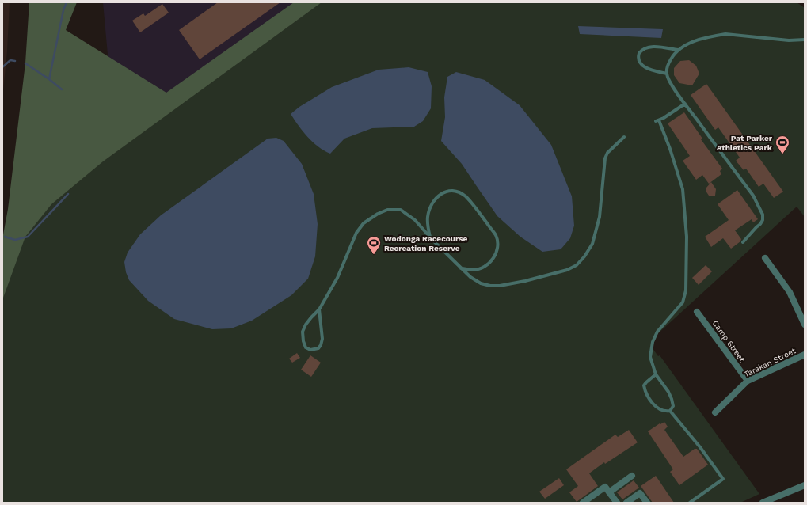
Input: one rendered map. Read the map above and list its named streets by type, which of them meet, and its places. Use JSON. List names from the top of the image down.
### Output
{
  "streets": {
    "street": ["Camp Street", "Tarakan Street"]
  },
  "crossings": [
    ["Camp Street", "Tarakan Street"]
  ],
  "places": {
    "sports": ["Pat Parker Athletics Park", "Wodonga Racecourse Recreation Reserve"]
  }
}
